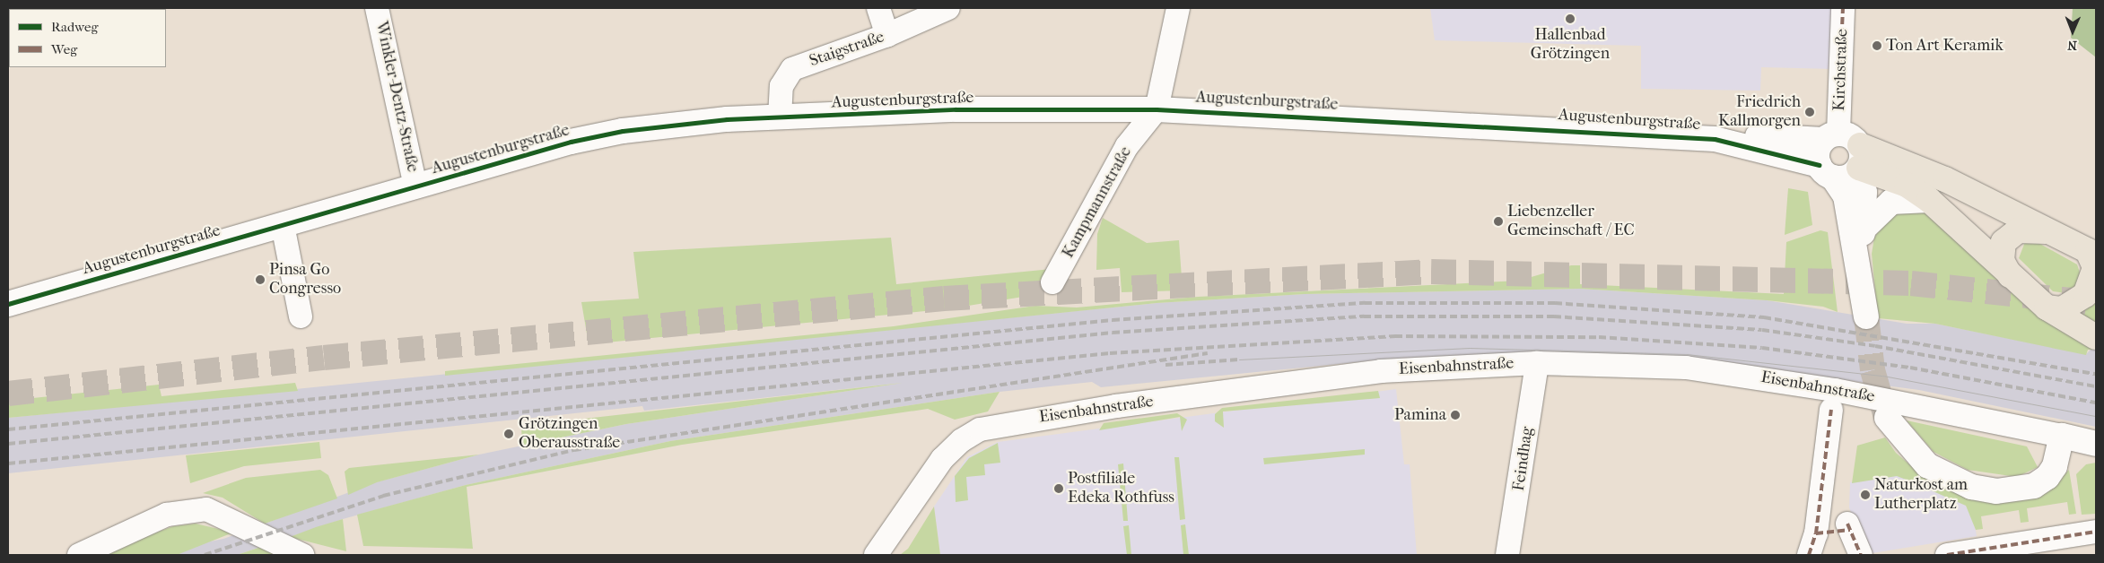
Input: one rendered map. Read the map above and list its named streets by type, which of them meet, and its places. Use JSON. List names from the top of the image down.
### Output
{
  "streets": {
    "street": [
      "Staigstraße",
      "Kirchstraße",
      "Winkler-Dentz-Straße",
      "Augustenburgstraße",
      "Kampmannstraße",
      "Eisenbahnstraße",
      "Feindhag"
    ]
  },
  "crossings": [
    ["Staigstraße", "Augustenburgstraße"],
    ["Kirchstraße", "Augustenburgstraße"],
    ["Winkler-Dentz-Straße", "Augustenburgstraße"],
    ["Augustenburgstraße", "Kampmannstraße"],
    ["Eisenbahnstraße", "Feindhag"]
  ],
  "places": [
    "Hallenbad Grötzingen",
    "Ton Art Keramik",
    "Friedrich Kallmorgen",
    "Liebenzeller Gemeinschaft / EC",
    "Pinsa Go Congresso",
    "Pamina",
    "Grötzingen Oberausstraße",
    "Postfiliale Edeka Rothfuss",
    "Naturkost am Lutherplatz"
  ],
  "legend": ["Radweg", "Weg"],
  "north": "bottom"
}
